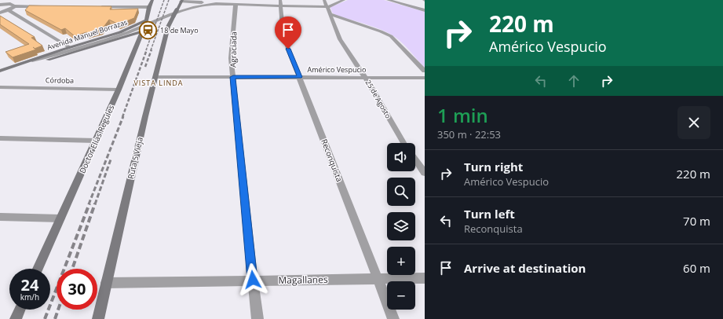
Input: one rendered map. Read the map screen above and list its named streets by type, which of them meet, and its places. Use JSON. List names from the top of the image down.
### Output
{
  "streets": {
    "street": [
      "Avenida Manuel Borrazas",
      "Agraciada",
      "Américo Vespucio",
      "Córdoba",
      "25 de Agosto",
      "Doctor Elías Regules",
      "Ruta 5 Vieja",
      "Reconquista",
      "Magallanes"
    ]
  },
  "crossings": [
    ["Avenida Manuel Borrazas", "Doctor Elías Regules"],
    ["Agraciada", "Américo Vespucio"],
    ["Agraciada", "Magallanes"],
    ["Américo Vespucio", "25 de Agosto"],
    ["Américo Vespucio", "Ruta 5 Vieja"],
    ["Américo Vespucio", "Reconquista"],
    ["Córdoba", "Doctor Elías Regules"],
    ["Ruta 5 Vieja", "Magallanes"],
    ["Reconquista", "Magallanes"]
  ],
  "districts": ["VISTA LINDA"],
  "places": {
    "station": ["18 de Mayo"]
  },
  "page": {
    "turn": ["220 m", "Américo Vespucio"],
    "heading": ["1 min", "350 m · 22:53"],
    "map_buttons": ["+", "−"],
    "list": [
      {
        "name": "Turn right",
        "note": "Américo Vespucio",
        "value": "220 m"
      },
      {
        "name": "Turn left",
        "note": "Reconquista",
        "value": "70 m"
      },
      {
        "name": "Arrive at destination",
        "value": "60 m"
      }
    ],
    "speed": "24 km/h",
    "limit": "30"
  }
}
